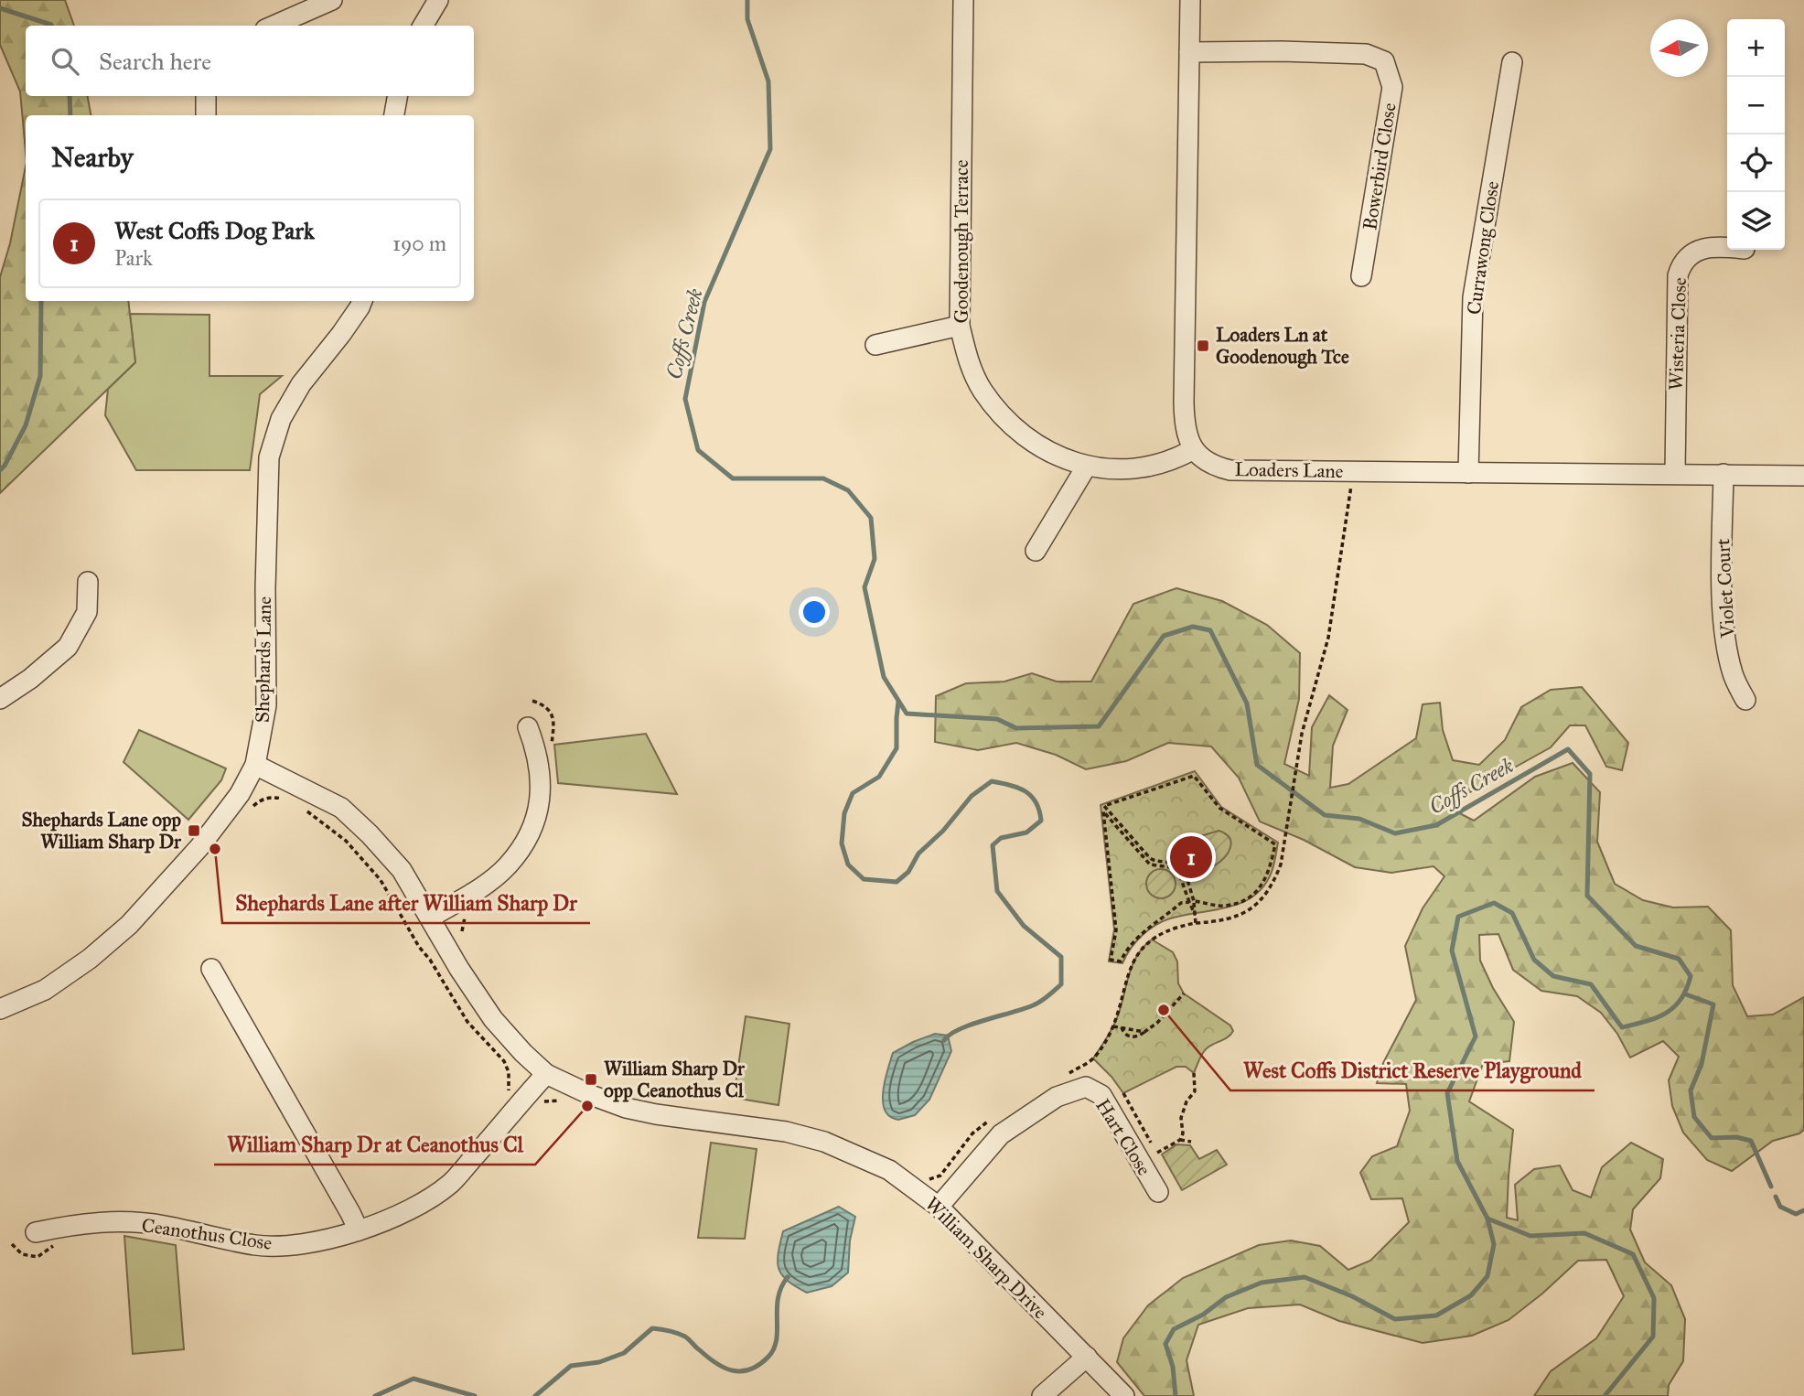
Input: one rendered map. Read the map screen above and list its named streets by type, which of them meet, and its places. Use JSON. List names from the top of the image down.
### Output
{
  "streets": {
    "street": [
      "Bowerbird Close",
      "Goodenough Terrace",
      "Currawong Close",
      "Wisteria Close",
      "Loaders Lane",
      "Violet Court",
      "Shephards Lane",
      "Hart Close",
      "Ceanothus Close",
      "William Sharp Drive"
    ]
  },
  "crossings": [
    ["Goodenough Terrace", "Loaders Lane"],
    ["Currawong Close", "Loaders Lane"],
    ["Wisteria Close", "Loaders Lane"],
    ["Loaders Lane", "Violet Court"],
    ["Shephards Lane", "William Sharp Drive"],
    ["Hart Close", "William Sharp Drive"],
    ["Ceanothus Close", "William Sharp Drive"]
  ],
  "water": ["Coffs Creek"],
  "places": {
    "transit": ["Loaders Ln at Goodenough Tce", "Shephards Lane opp William Sharp Dr", "William Sharp Dr opp Ceanothus Cl"],
    "other": ["Shephards Lane after William Sharp Dr", "West Coffs District Reserve Playground", "William Sharp Dr at Ceanothus Cl"]
  },
  "north": "left",
  "page": {
    "map_buttons": ["+", "−"],
    "search": "Search here",
    "heading": "Nearby",
    "list": [
      {
        "mark": "1",
        "name": "West Coffs Dog Park",
        "note": "Park",
        "value": "190 m"
      }
    ],
    "pins": "1"
  }
}
